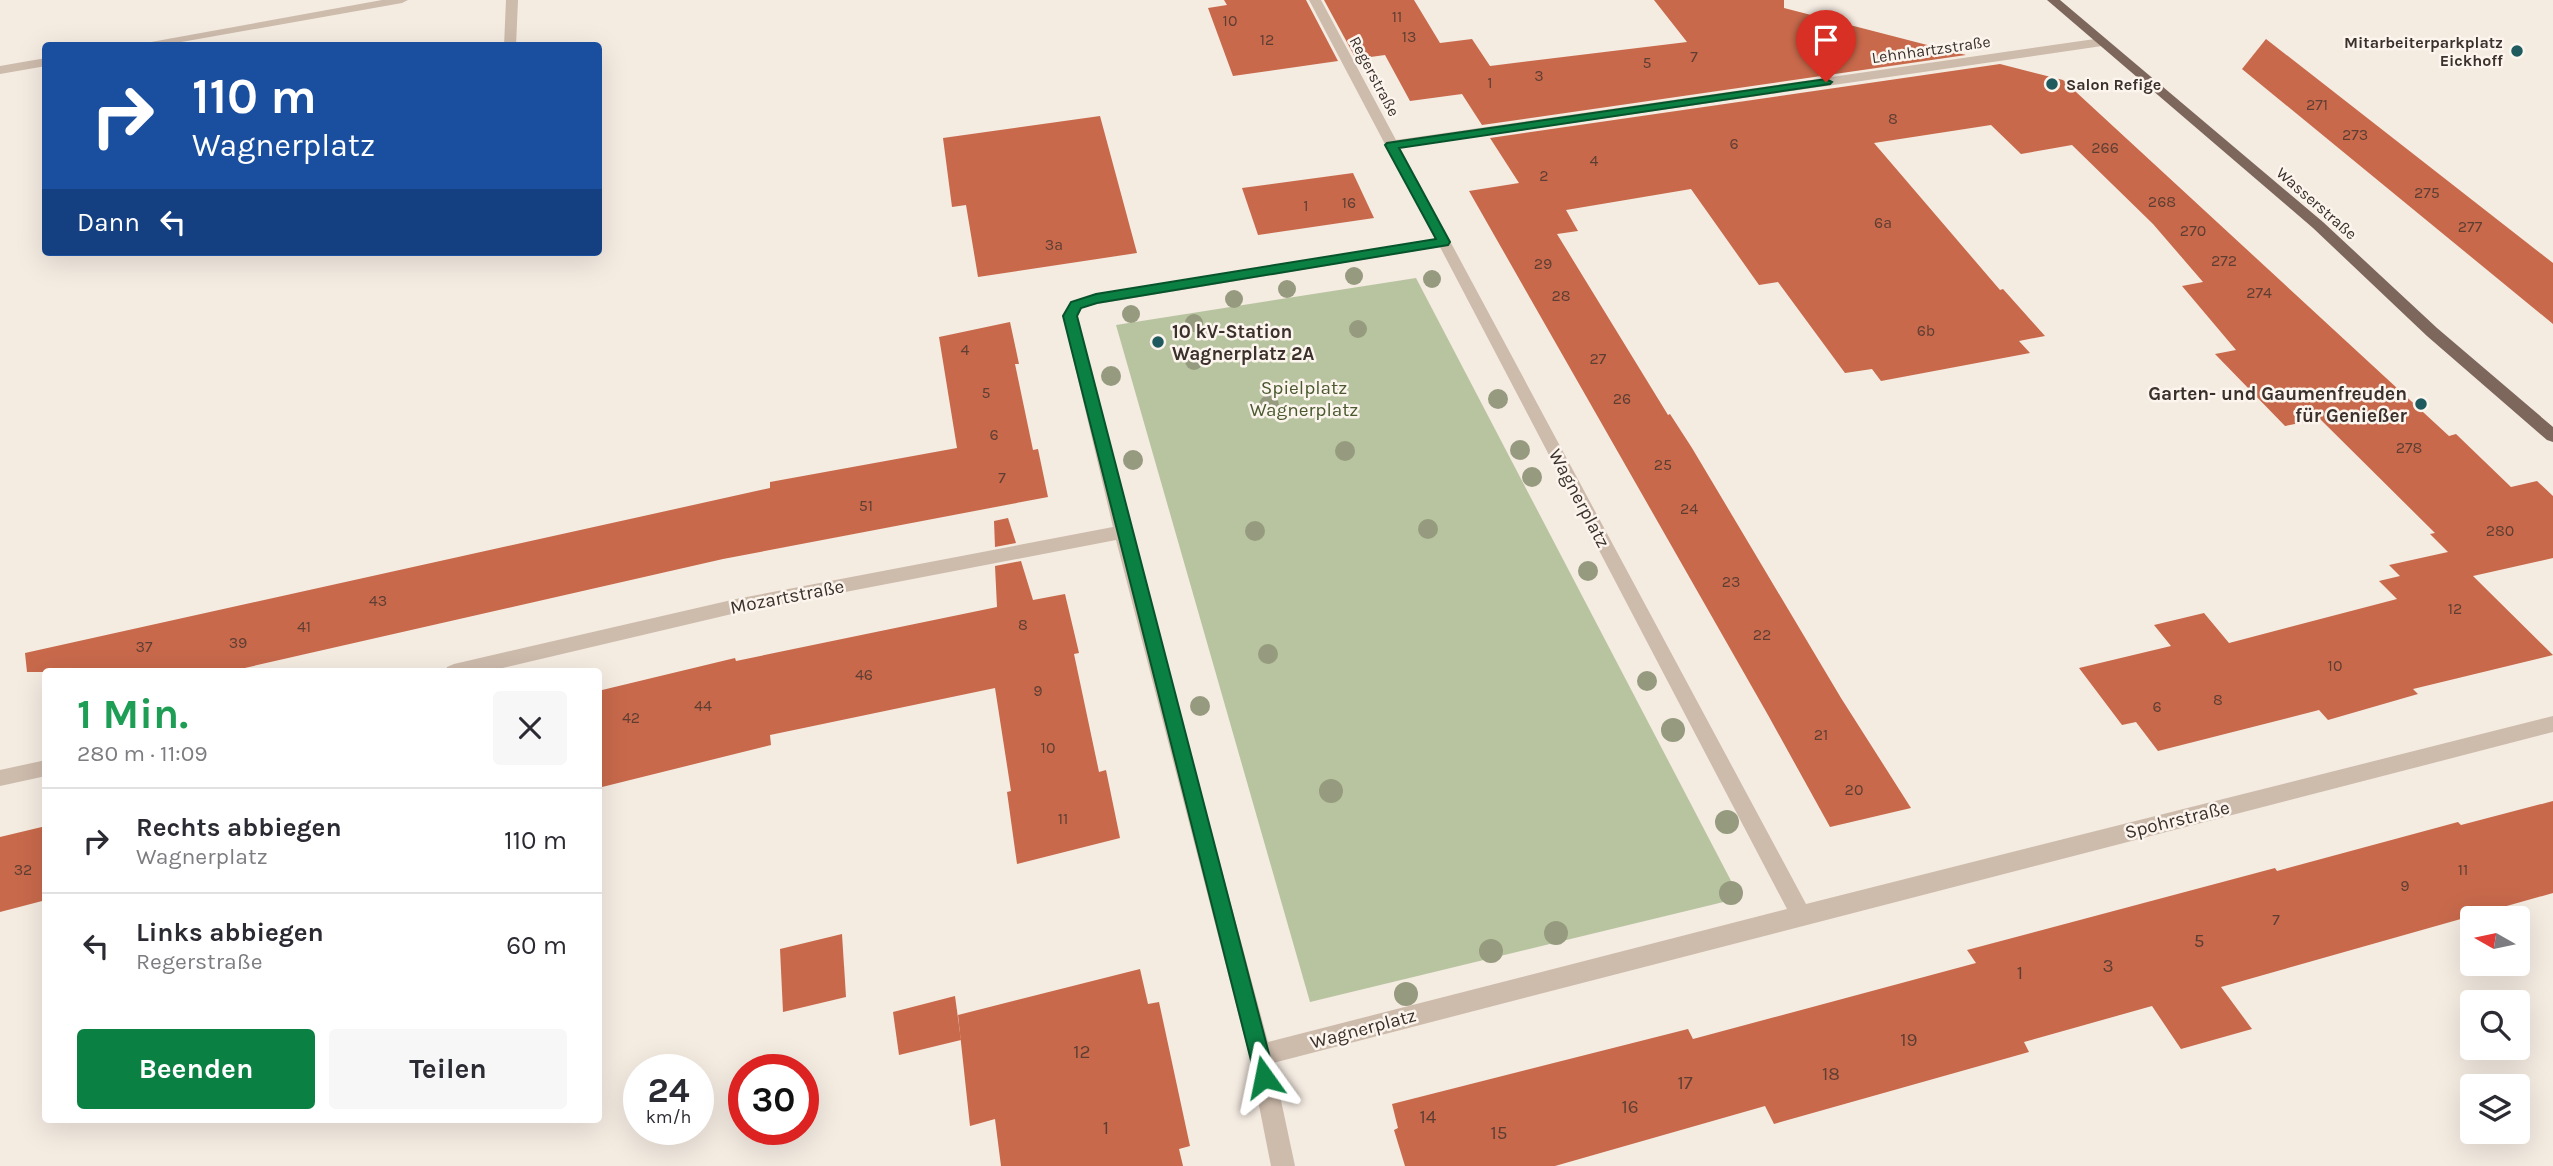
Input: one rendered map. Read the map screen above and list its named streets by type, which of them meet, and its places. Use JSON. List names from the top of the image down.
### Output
{
  "streets": {
    "main road": ["Wasserstraße"],
    "street": [
      "Lehnhartzstraße",
      "Regerstraße",
      "Wagnerplatz",
      "Mozartstraße",
      "Spohrstraße"
    ]
  },
  "crossings": [
    ["Lehnhartzstraße", "Regerstraße"],
    ["Lehnhartzstraße", "Wasserstraße"],
    ["Regerstraße", "Wagnerplatz"],
    ["Wagnerplatz", "Spohrstraße"]
  ],
  "parks": ["Spielplatz Wagnerplatz"],
  "places": [
    "Mitarbeiterparkplatz Eickhoff",
    "Salon Refige",
    "10 kV-Station Wagnerplatz 2A",
    "Garten- und Gaumenfreuden für Genießer"
  ],
  "house_numbers": [
    "11",
    "10",
    "13",
    "12",
    "7",
    "5",
    "3",
    "1",
    "271",
    "8",
    "273",
    "6",
    "266",
    "4",
    "2",
    "275",
    "268",
    "16",
    "1",
    "6a",
    "277",
    "270",
    "3a",
    "272",
    "29",
    "274",
    "28",
    "6b",
    "4",
    "27",
    "5",
    "26",
    "6",
    "278",
    "25",
    "7",
    "51",
    "24",
    "280",
    "23",
    "43",
    "12",
    "8",
    "41",
    "22",
    "39",
    "37",
    "10",
    "46",
    "9",
    "8",
    "44",
    "6",
    "42",
    "21",
    "10",
    "20",
    "11",
    "32",
    "11",
    "9",
    "7",
    "5",
    "3",
    "1",
    "19",
    "12",
    "18",
    "17",
    "16",
    "14",
    "1",
    "15"
  ],
  "north": "left",
  "page": {
    "turn": ["110 m", "Wagnerplatz"],
    "then": "Dann",
    "heading": ["1 Min.", "280 m · 11:09"],
    "list": [
      {
        "name": "Rechts abbiegen",
        "note": "Wagnerplatz",
        "value": "110 m"
      },
      {
        "name": "Links abbiegen",
        "note": "Regerstraße",
        "value": "60 m"
      }
    ],
    "buttons": ["Beenden", "Teilen"],
    "speed": "24 km/h",
    "limit": "30"
  }
}
